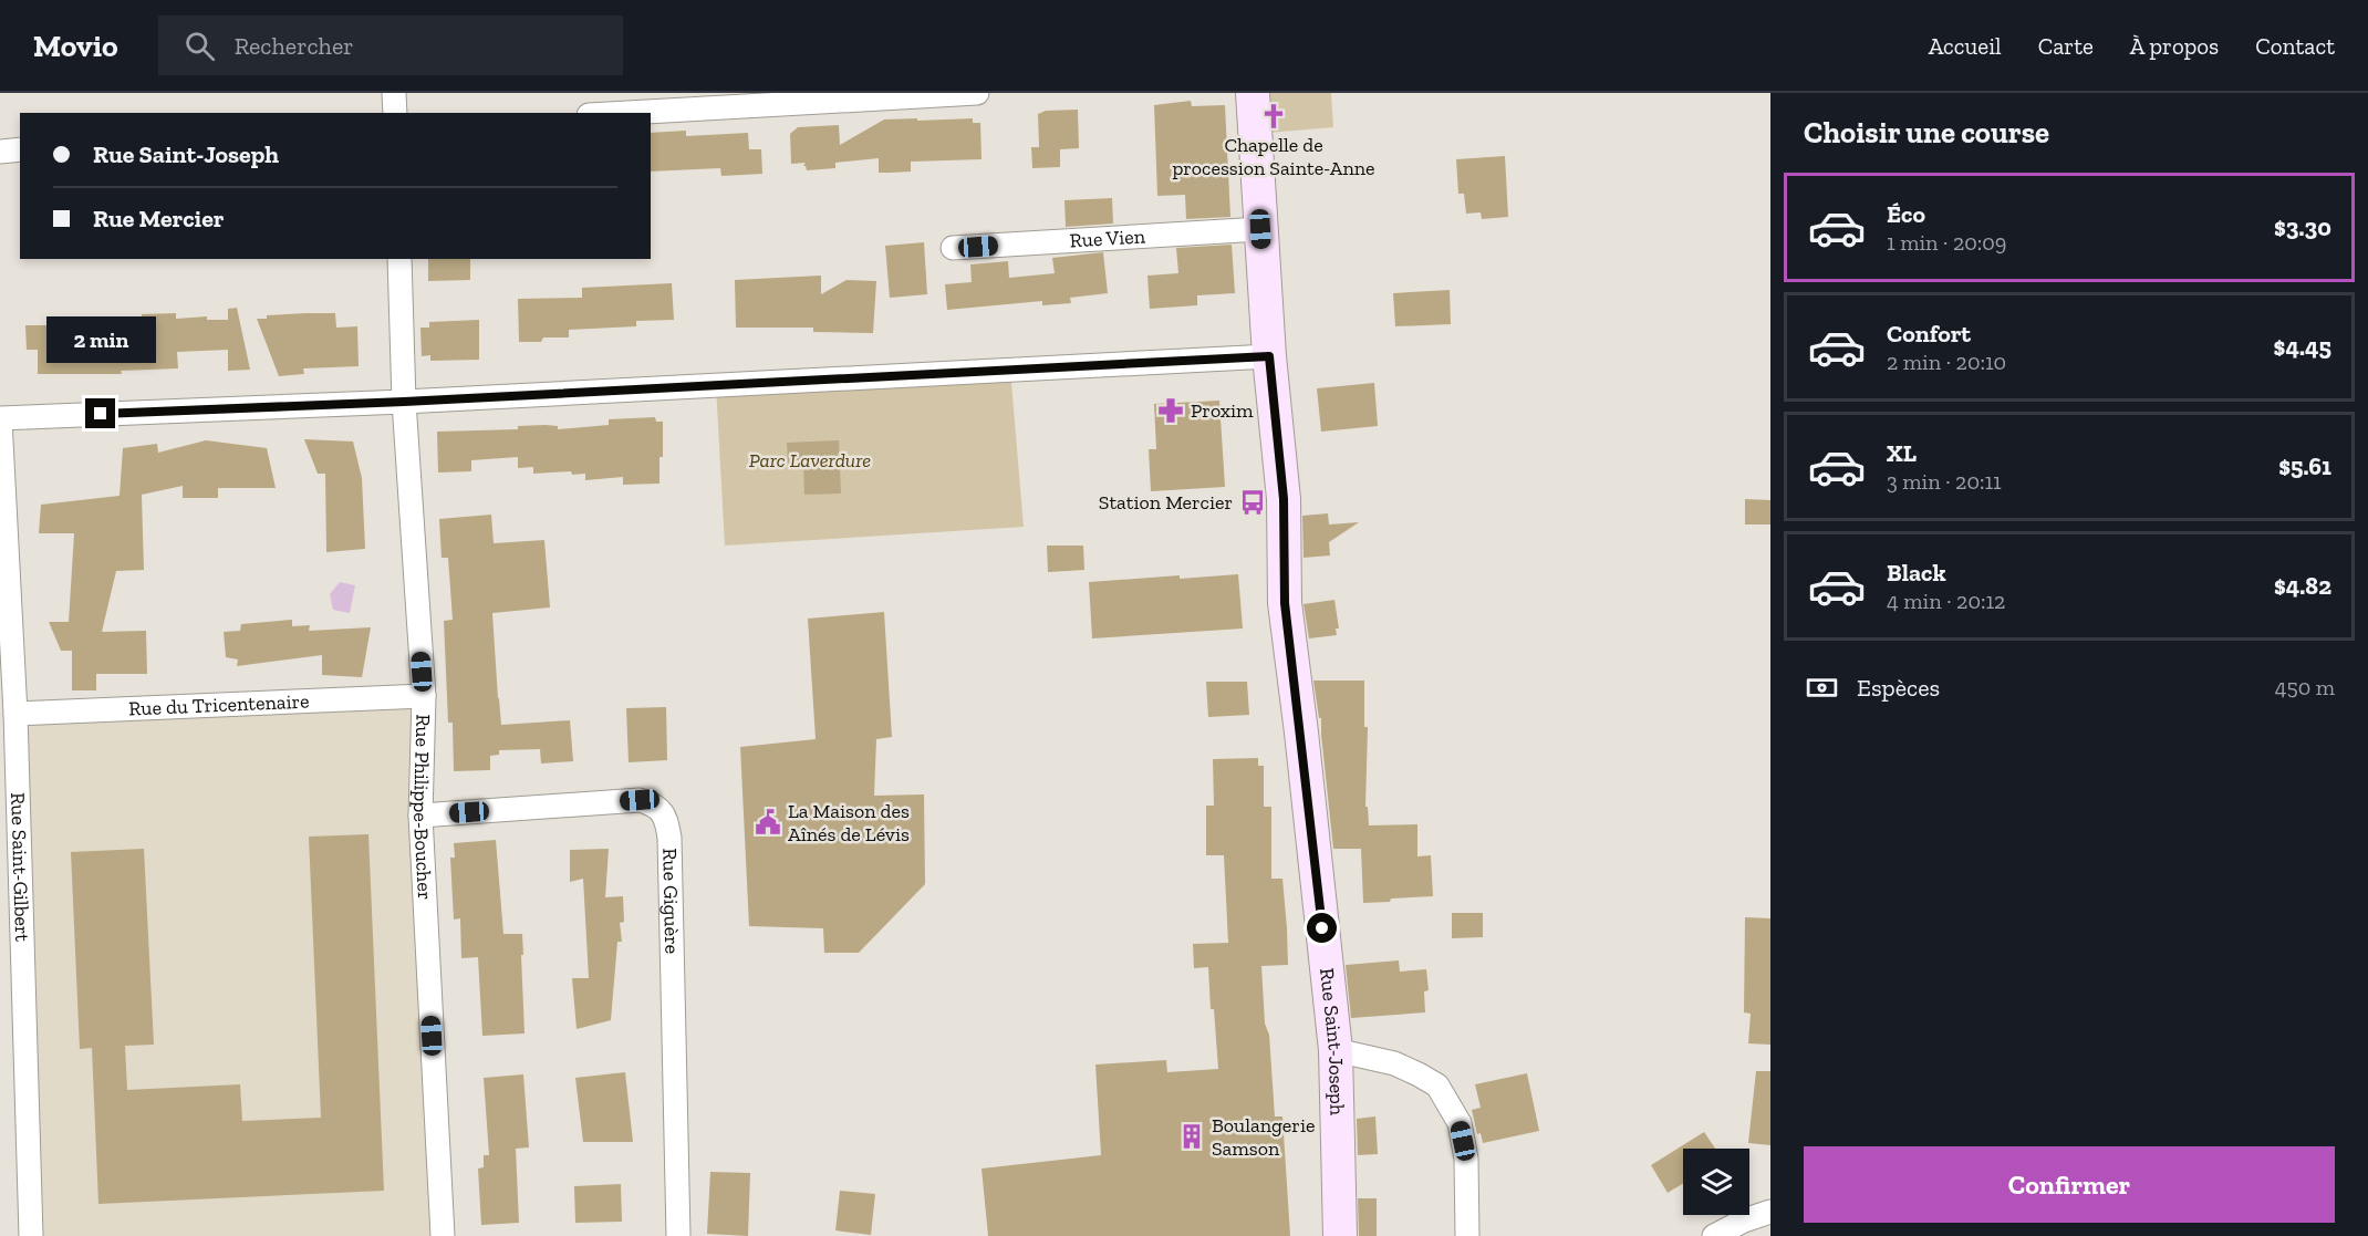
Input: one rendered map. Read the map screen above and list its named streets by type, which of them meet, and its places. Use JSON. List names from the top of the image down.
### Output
{
  "streets": {
    "street": [
      "Rue Vien",
      "Rue du Tricentenaire",
      "Rue Philippe-Boucher",
      "Rue Saint-Gilbert",
      "Rue Giguère",
      "Rue Saint-Joseph"
    ]
  },
  "crossings": [
    ["Rue Vien", "Rue Saint-Joseph"],
    ["Rue du Tricentenaire", "Rue Philippe-Boucher"],
    ["Rue du Tricentenaire", "Rue Saint-Gilbert"],
    ["Rue Philippe-Boucher", "Rue Giguère"]
  ],
  "parks": ["Parc Laverdure"],
  "places": {
    "church": ["Chapelle de procession Sainte-Anne"],
    "pharmacy": ["Proxim"],
    "bus stop": ["Station Mercier"],
    "public building": ["La Maison des Aînés de Lévis"],
    "building": ["Boulangerie Samson"]
  },
  "page": {
    "header": "Movio",
    "search": "Rechercher",
    "nav": [
      "Accueil",
      "Carte",
      "À propos",
      "Contact"
    ],
    "heading": "Choisir une course",
    "banner": ["Rue Saint-Joseph", "Rue Mercier"],
    "list": [
      {
        "name": "Éco",
        "note": "1 min · 20:09",
        "value": "$3.30"
      },
      {
        "name": "Confort",
        "note": "2 min · 20:10",
        "value": "$4.45"
      },
      {
        "name": "XL",
        "note": "3 min · 20:11",
        "value": "$5.61"
      },
      {
        "name": "Black",
        "note": "4 min · 20:12",
        "value": "$4.82"
      }
    ],
    "bubble": "2 min",
    "pay": ["Espèces", "450 m"],
    "buttons": "Confirmer"
  }
}
